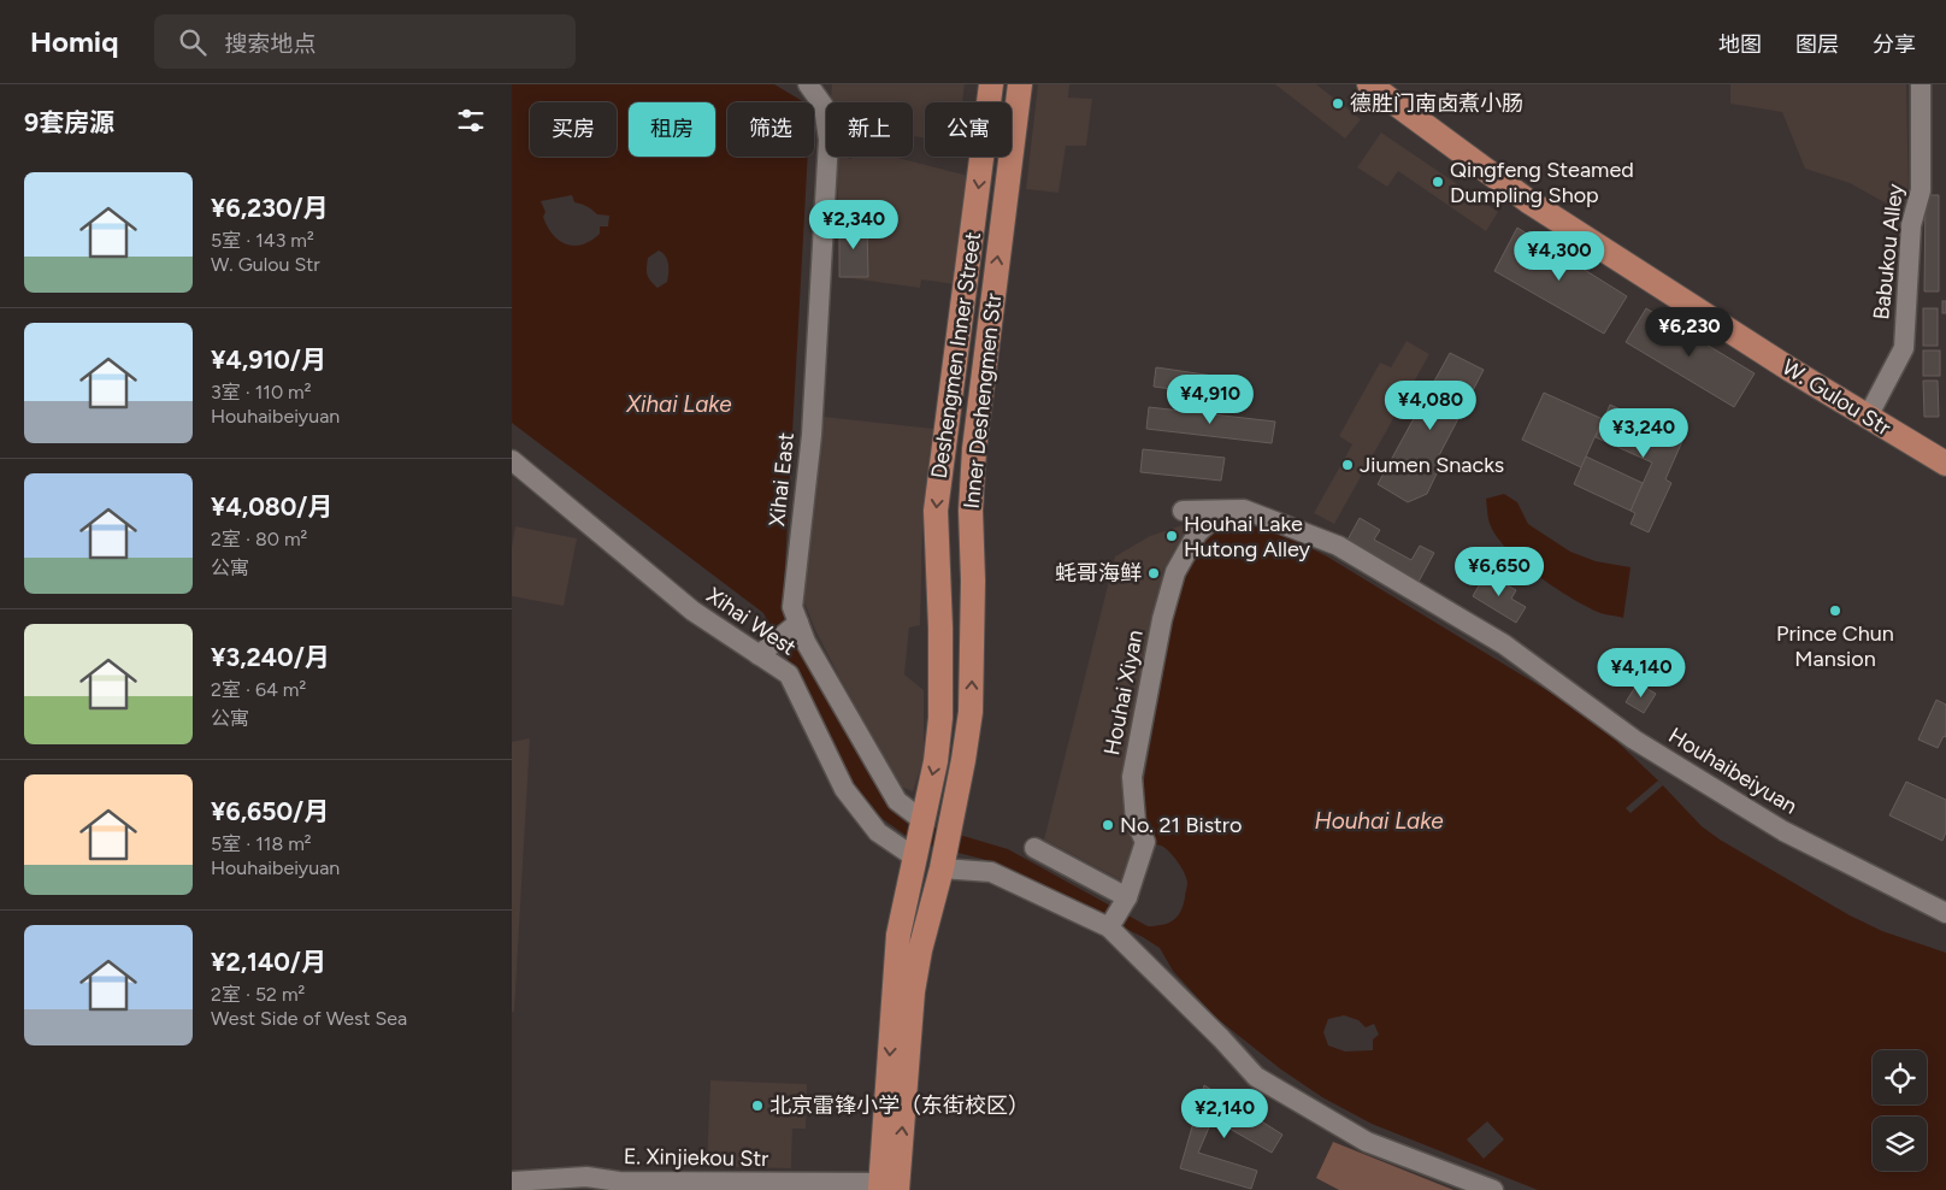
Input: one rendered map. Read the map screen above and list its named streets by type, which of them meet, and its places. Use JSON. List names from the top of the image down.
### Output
{
  "streets": {
    "main road": ["Deshengmen Inner Street", "W. Gulou Str", "Inner Deshengmen Str"],
    "street": [
      "Babukou Alley",
      "Xihai East",
      "Xihai West",
      "Houhai Xiyan",
      "Houhaibeiyuan",
      "E. Xinjiekou Str"
    ]
  },
  "crossings": [
    ["Babukou Alley", "W. Gulou Str"],
    ["Deshengmen Inner Street", "Inner Deshengmen Str"],
    ["Deshengmen Inner Street", "Xihai East"],
    ["Inner Deshengmen Str", "Xihai East"],
    ["Houhai Xiyan", "Houhaibeiyuan"]
  ],
  "one_way": ["Deshengmen Inner Street", "Inner Deshengmen Str"],
  "water": ["Xihai Lake", "Houhai Lake"],
  "places": [
    "德胜门南卤煮小肠",
    "Qingfeng Steamed Dumpling Shop",
    "Jiumen Snacks",
    "Houhai Lake Hutong Alley",
    "蚝哥海鲜",
    "Prince Chun Mansion",
    "No. 21 Bistro",
    "北京雷锋小学（东街校区）"
  ],
  "page": {
    "header": "Homiq",
    "search": "搜索地点",
    "nav": ["地图", "图层", "分享"],
    "heading": "9套房源",
    "chip": [
      "买房",
      "租房",
      "筛选",
      "新上",
      "公寓"
    ],
    "list": [
      {
        "name": "¥6,230/月",
        "note": "5室 · 143 m² · W. Gulou Str"
      },
      {
        "name": "¥4,910/月",
        "note": "3室 · 110 m² · Houhaibeiyuan"
      },
      {
        "name": "¥4,080/月",
        "note": "2室 · 80 m² · 公寓"
      },
      {
        "name": "¥3,240/月",
        "note": "2室 · 64 m² · 公寓"
      },
      {
        "name": "¥6,650/月",
        "note": "5室 · 118 m² · Houhaibeiyuan"
      },
      {
        "name": "¥2,140/月",
        "note": "2室 · 52 m² · West Side of West Sea"
      }
    ],
    "price": [
      "¥2,340",
      "¥4,300",
      "¥6,230",
      "¥4,910",
      "¥4,080",
      "¥3,240",
      "¥6,650",
      "¥4,140",
      "¥2,140"
    ]
  }
}
